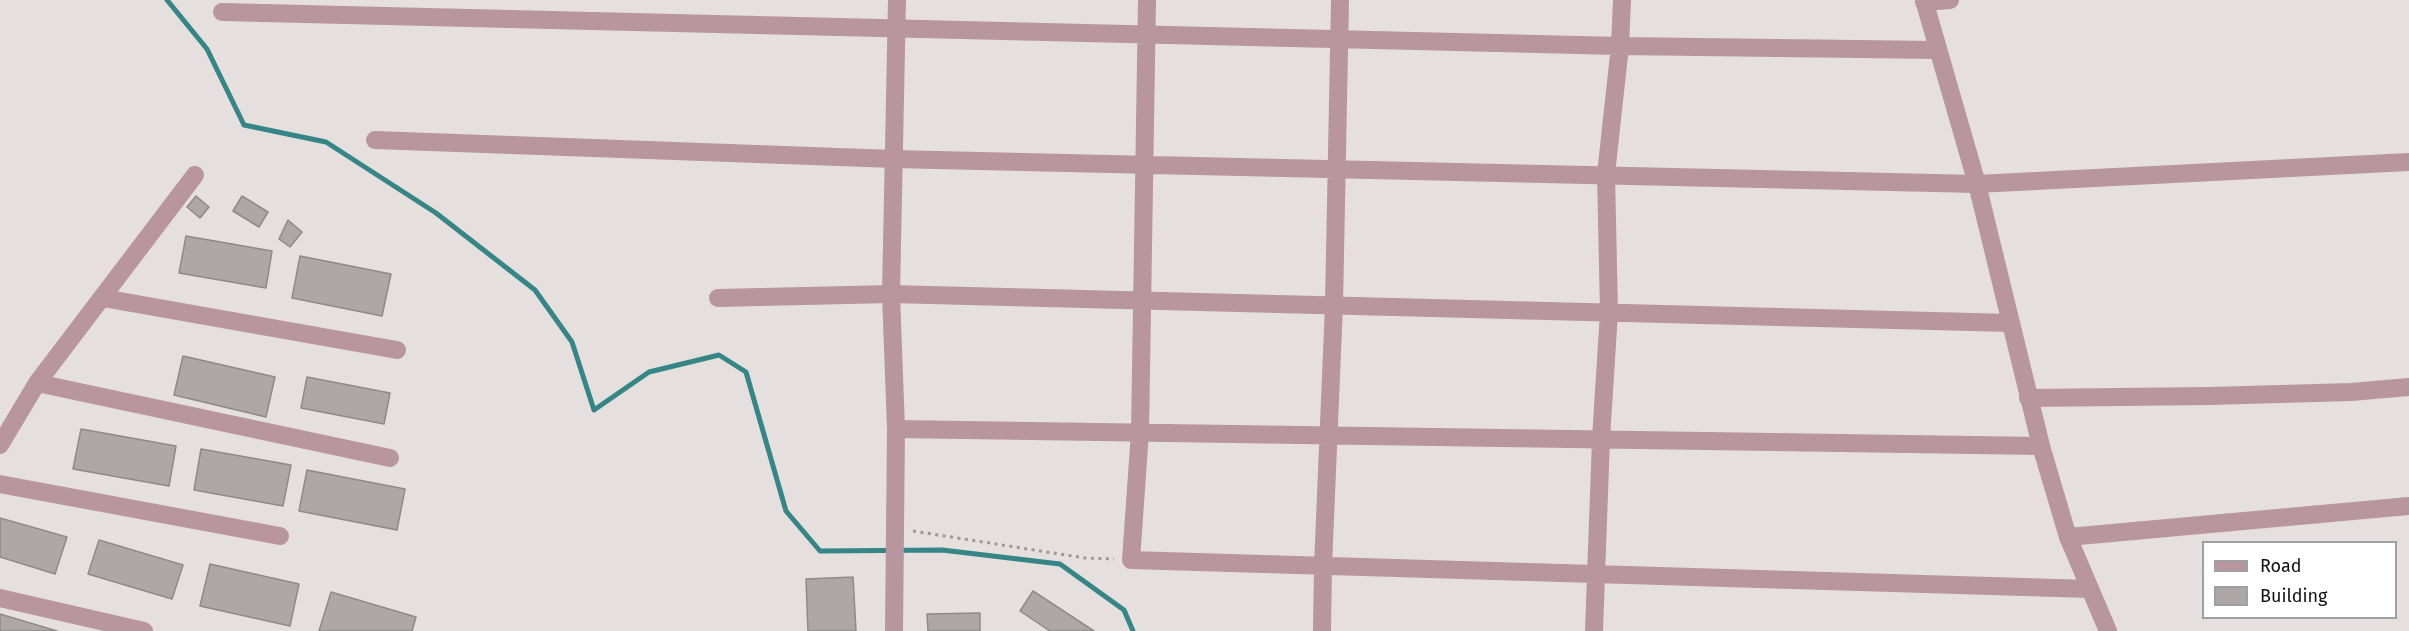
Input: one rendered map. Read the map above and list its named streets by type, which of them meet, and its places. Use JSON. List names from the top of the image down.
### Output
{
  "legend": ["Road", "Building"]
}
